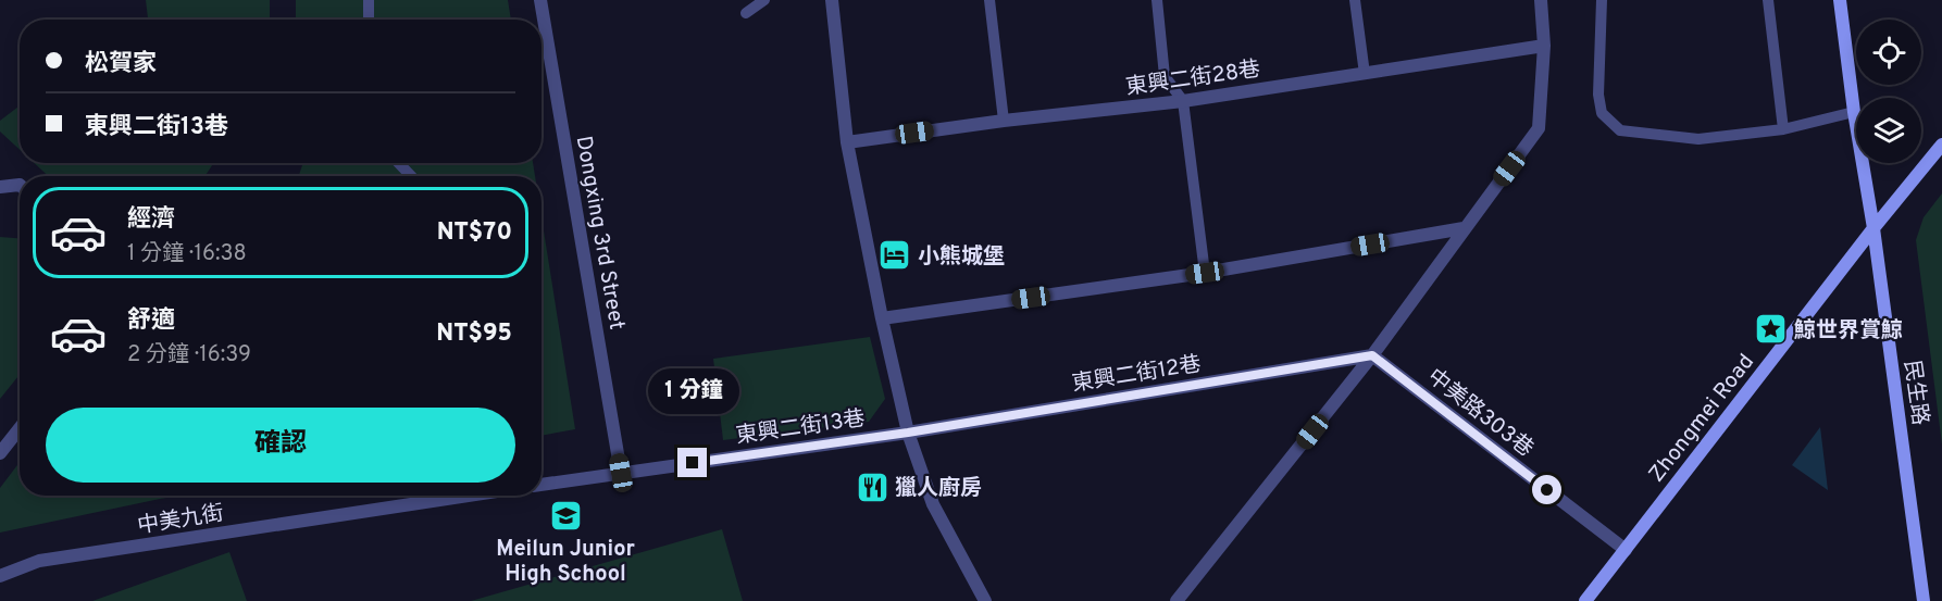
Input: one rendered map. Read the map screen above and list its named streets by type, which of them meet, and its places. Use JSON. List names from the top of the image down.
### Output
{
  "streets": {
    "street": [
      "東興二街28巷",
      "Dongxing 3rd Street",
      "東興二街12巷",
      "民生路",
      "中美路303巷",
      "Zhongmei Road",
      "東興二街13巷",
      "中美九街"
    ]
  },
  "crossings": [
    ["Dongxing 3rd Street", "東興二街13巷"],
    ["東興二街12巷", "中美路303巷"],
    ["東興二街12巷", "東興二街13巷"],
    ["民生路", "Zhongmei Road"],
    ["中美路303巷", "Zhongmei Road"]
  ],
  "places": {
    "hotel": ["小熊城堡"],
    "place": ["鯨世界賞鯨"],
    "restaurant": ["獵人廚房"],
    "school or university": ["Meilun Junior High School"]
  },
  "page": {
    "banner": ["松賀家", "東興二街13巷"],
    "list": [
      {
        "name": "經濟",
        "note": "1 分鐘 · 16:38",
        "value": "NT$70"
      },
      {
        "name": "舒適",
        "note": "2 分鐘 · 16:39",
        "value": "NT$95"
      }
    ],
    "bubble": "1 分鐘",
    "buttons": "確認"
  }
}
